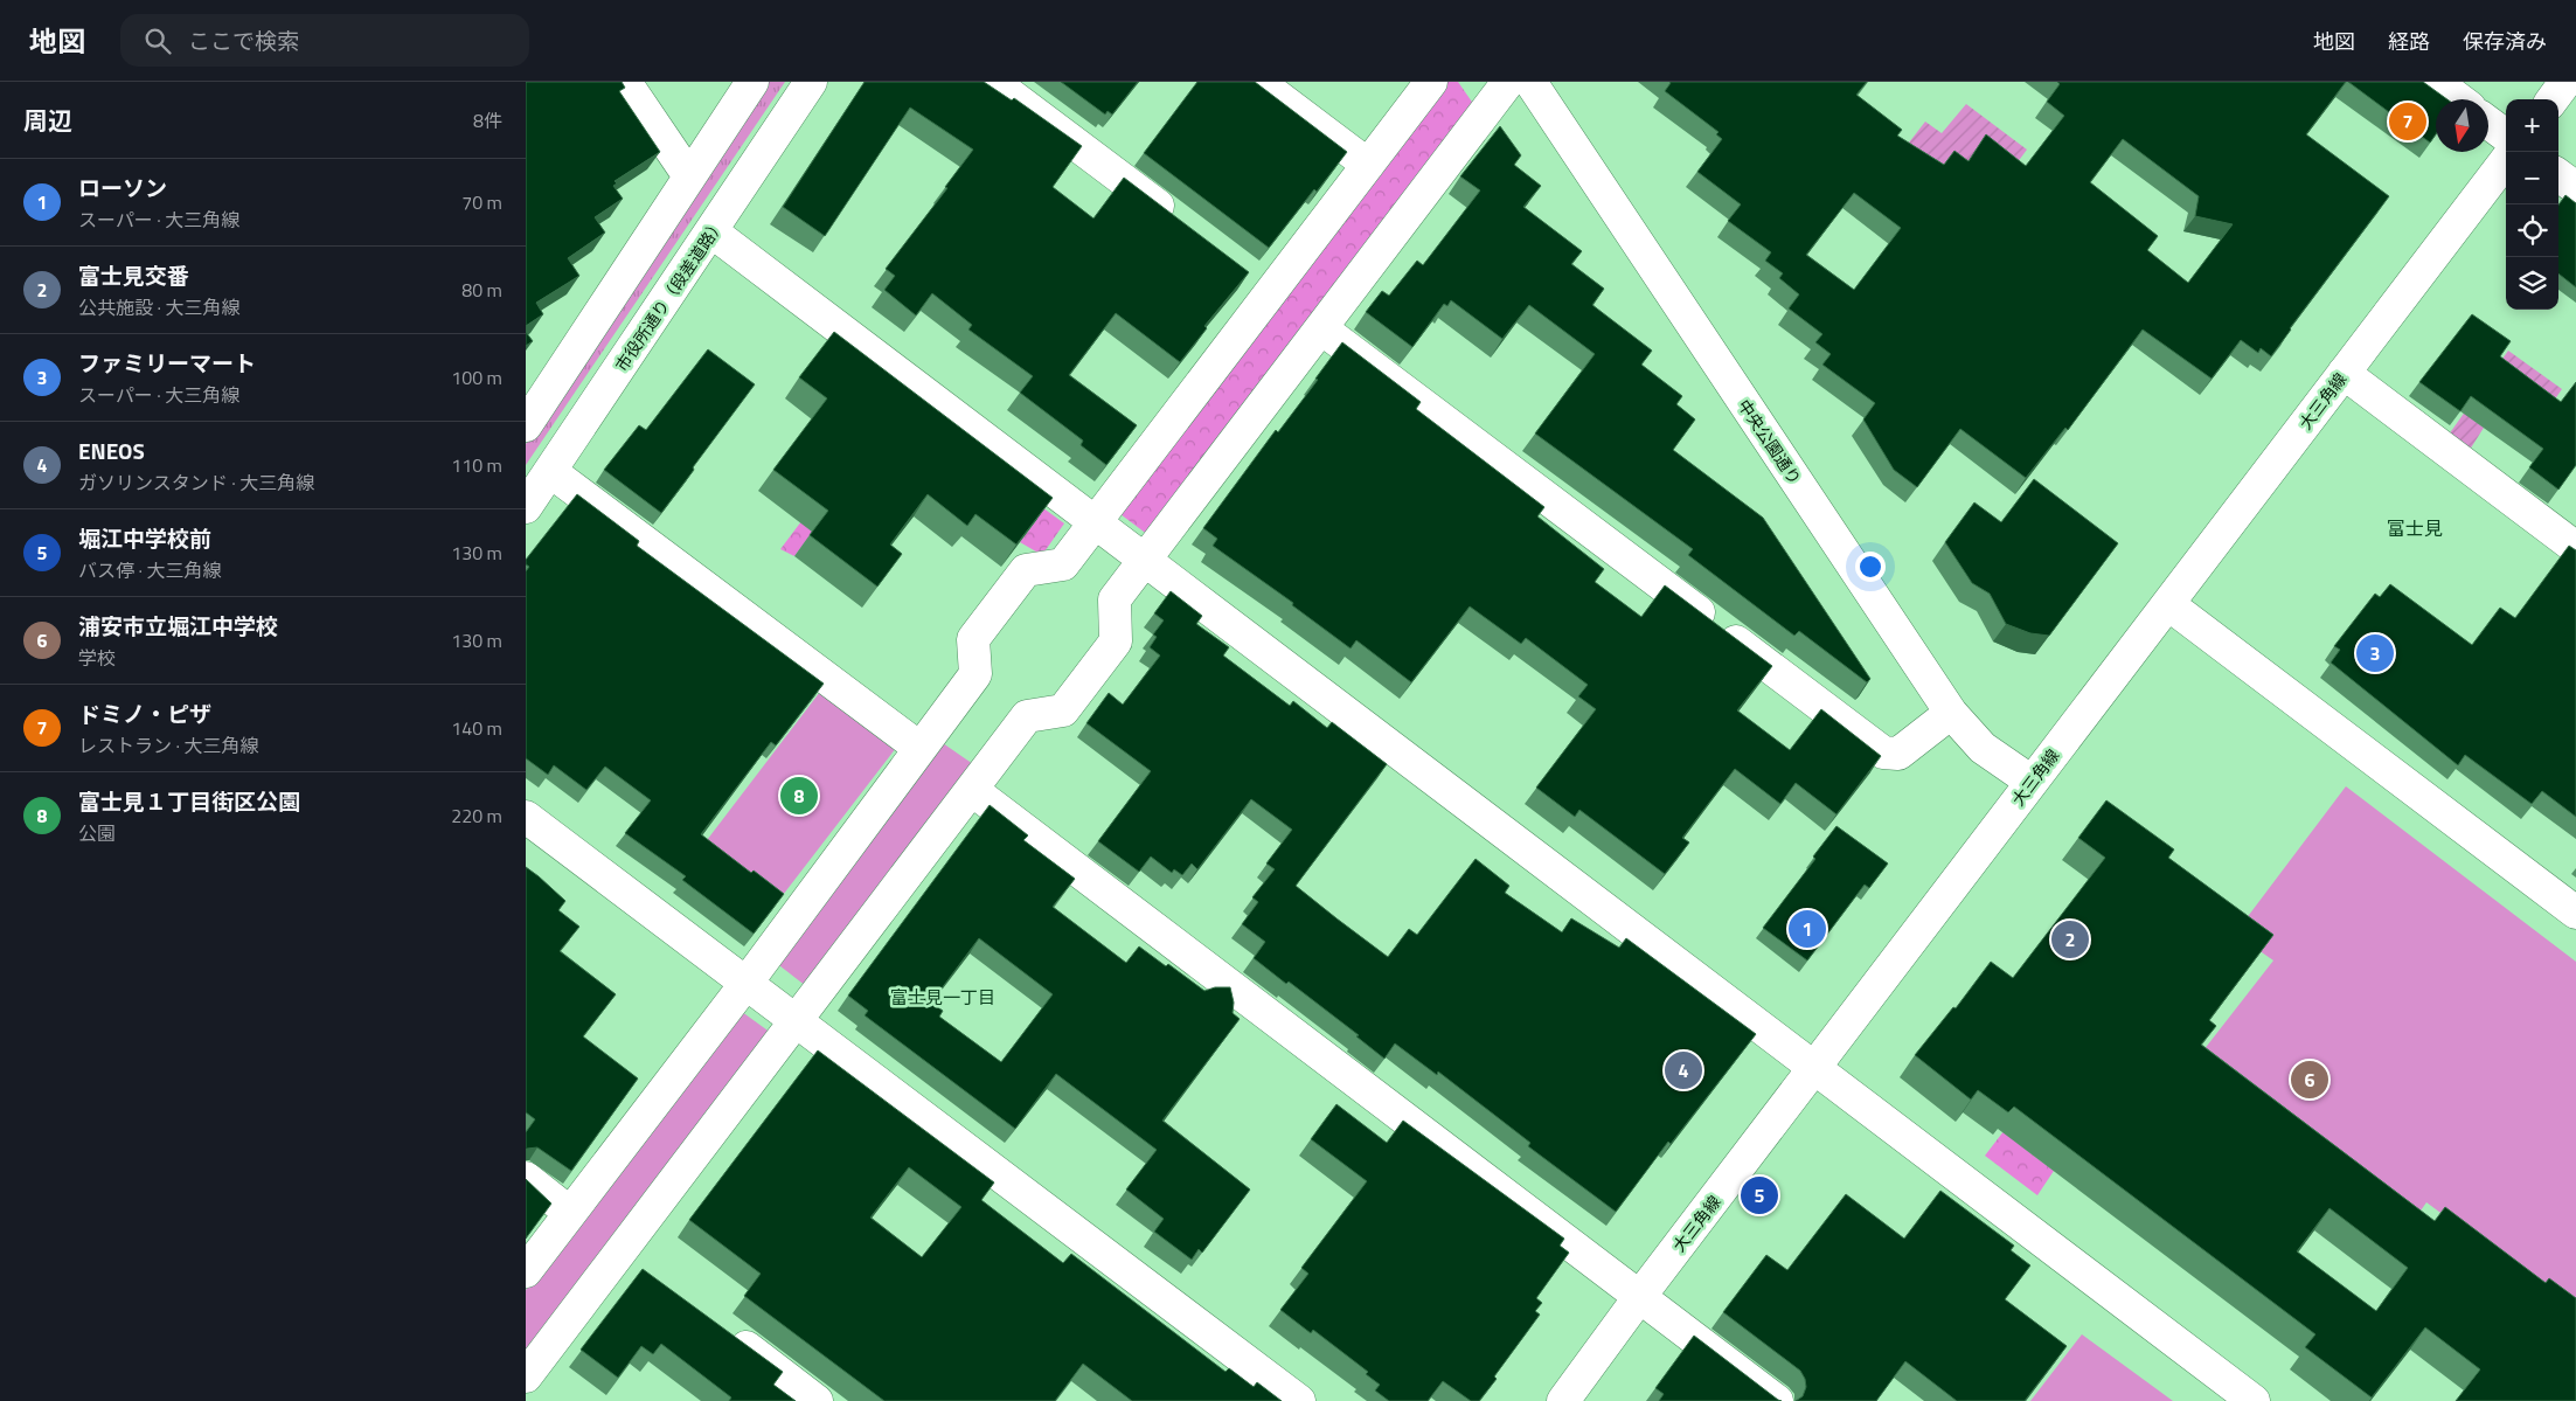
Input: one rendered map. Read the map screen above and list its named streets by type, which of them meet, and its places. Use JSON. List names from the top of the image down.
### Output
{
  "streets": {
    "street": ["市役所通り（段差道路）", "大三角線", "中央公園通り"]
  },
  "crossings": [
    ["大三角線", "中央公園通り"]
  ],
  "districts": ["富士見", "富士見一丁目"],
  "north": "bottom",
  "page": {
    "header": "地図",
    "search": "ここで検索",
    "nav": ["地図", "経路", "保存済み"],
    "heading": ["周辺", "8件"],
    "map_buttons": ["+", "−"],
    "pins": [
      "7",
      "3",
      "8",
      "1",
      "2",
      "4",
      "6",
      "5"
    ],
    "list": [
      {
        "mark": "1",
        "name": "ローソン",
        "note": "スーパー · 大三角線",
        "value": "70 m"
      },
      {
        "mark": "2",
        "name": "富士見交番",
        "note": "公共施設 · 大三角線",
        "value": "80 m"
      },
      {
        "mark": "3",
        "name": "ファミリーマート",
        "note": "スーパー · 大三角線",
        "value": "100 m"
      },
      {
        "mark": "4",
        "name": "ENEOS",
        "note": "ガソリンスタンド · 大三角線",
        "value": "110 m"
      },
      {
        "mark": "5",
        "name": "堀江中学校前",
        "note": "バス停 · 大三角線",
        "value": "130 m"
      },
      {
        "mark": "6",
        "name": "浦安市立堀江中学校",
        "note": "学校",
        "value": "130 m"
      },
      {
        "mark": "7",
        "name": "ドミノ・ピザ",
        "note": "レストラン · 大三角線",
        "value": "140 m"
      },
      {
        "mark": "8",
        "name": "富士見１丁目街区公園",
        "note": "公園",
        "value": "220 m"
      }
    ]
  }
}
